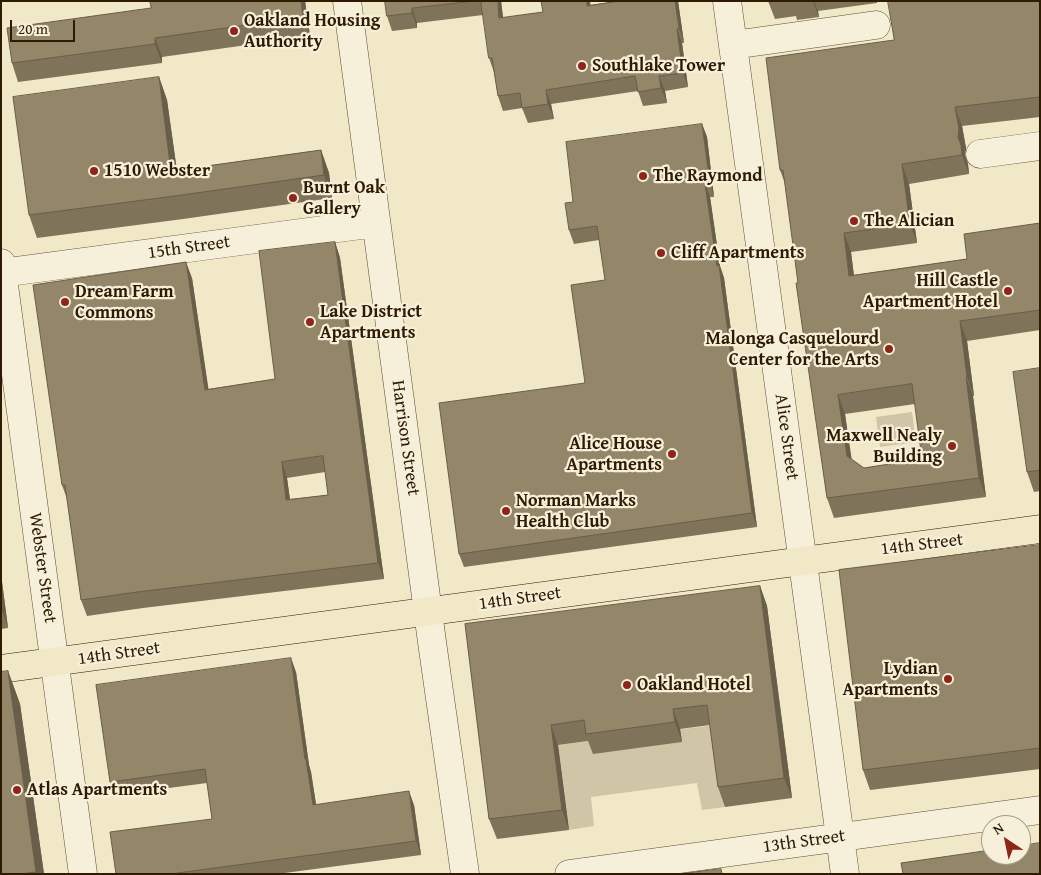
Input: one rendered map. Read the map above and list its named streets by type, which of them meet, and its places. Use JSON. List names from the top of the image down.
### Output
{
  "streets": {
    "main road": ["14th Street"],
    "street": [
      "15th Street",
      "Alice Street",
      "Harrison Street",
      "Webster Street",
      "13th Street"
    ]
  },
  "crossings": [
    ["15th Street", "Harrison Street"],
    ["15th Street", "Webster Street"],
    ["Alice Street", "14th Street"],
    ["Alice Street", "13th Street"],
    ["Harrison Street", "14th Street"],
    ["14th Street", "Webster Street"]
  ],
  "places": [
    "Oakland Housing Authority",
    "Southlake Tower",
    "1510 Webster",
    "The Raymond",
    "Burnt Oak Gallery",
    "The Alician",
    "Cliff Apartments",
    "Hill Castle Apartment Hotel",
    "Dream Farm Commons",
    "Lake District Apartments",
    "Malonga Casquelourd Center for the Arts",
    "Maxwell Nealy Building",
    "Alice House Apartments",
    "Norman Marks Health Club",
    "Lydian Apartments",
    "Oakland Hotel",
    "Atlas Apartments"
  ],
  "scale_bar": "20 m",
  "north": "top left"
}
